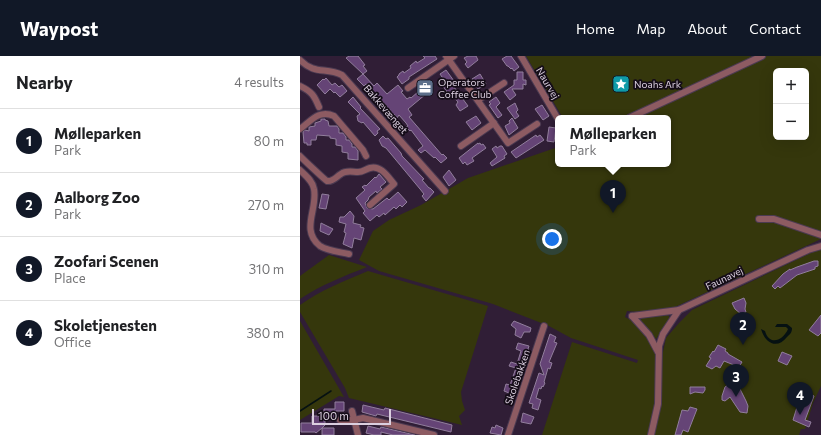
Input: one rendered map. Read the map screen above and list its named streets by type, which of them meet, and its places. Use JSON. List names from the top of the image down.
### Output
{
  "streets": {
    "street": [
      "Naurvej",
      "Bakkevænget",
      "Faunavej",
      "Skolebakken"
    ]
  },
  "places": {
    "place": ["Noahs Ark"],
    "office": ["Operators Coffee Club"]
  },
  "scale_bar": "100 m",
  "page": {
    "header": "Waypost",
    "nav": [
      "Home",
      "Map",
      "About",
      "Contact"
    ],
    "heading": ["Nearby", "4 results"],
    "map_buttons": ["+", "−"],
    "list": [
      {
        "mark": "1",
        "name": "Mølleparken",
        "note": "Park",
        "value": "80 m"
      },
      {
        "mark": "2",
        "name": "Aalborg Zoo",
        "note": "Park",
        "value": "270 m"
      },
      {
        "mark": "3",
        "name": "Zoofari Scenen",
        "note": "Place",
        "value": "310 m"
      },
      {
        "mark": "4",
        "name": "Skoletjenesten",
        "note": "Office",
        "value": "380 m"
      }
    ],
    "popup": ["Mølleparken", "Park"],
    "pins": [
      "1",
      "2",
      "3",
      "4"
    ],
    "scale": "100 m"
  }
}
